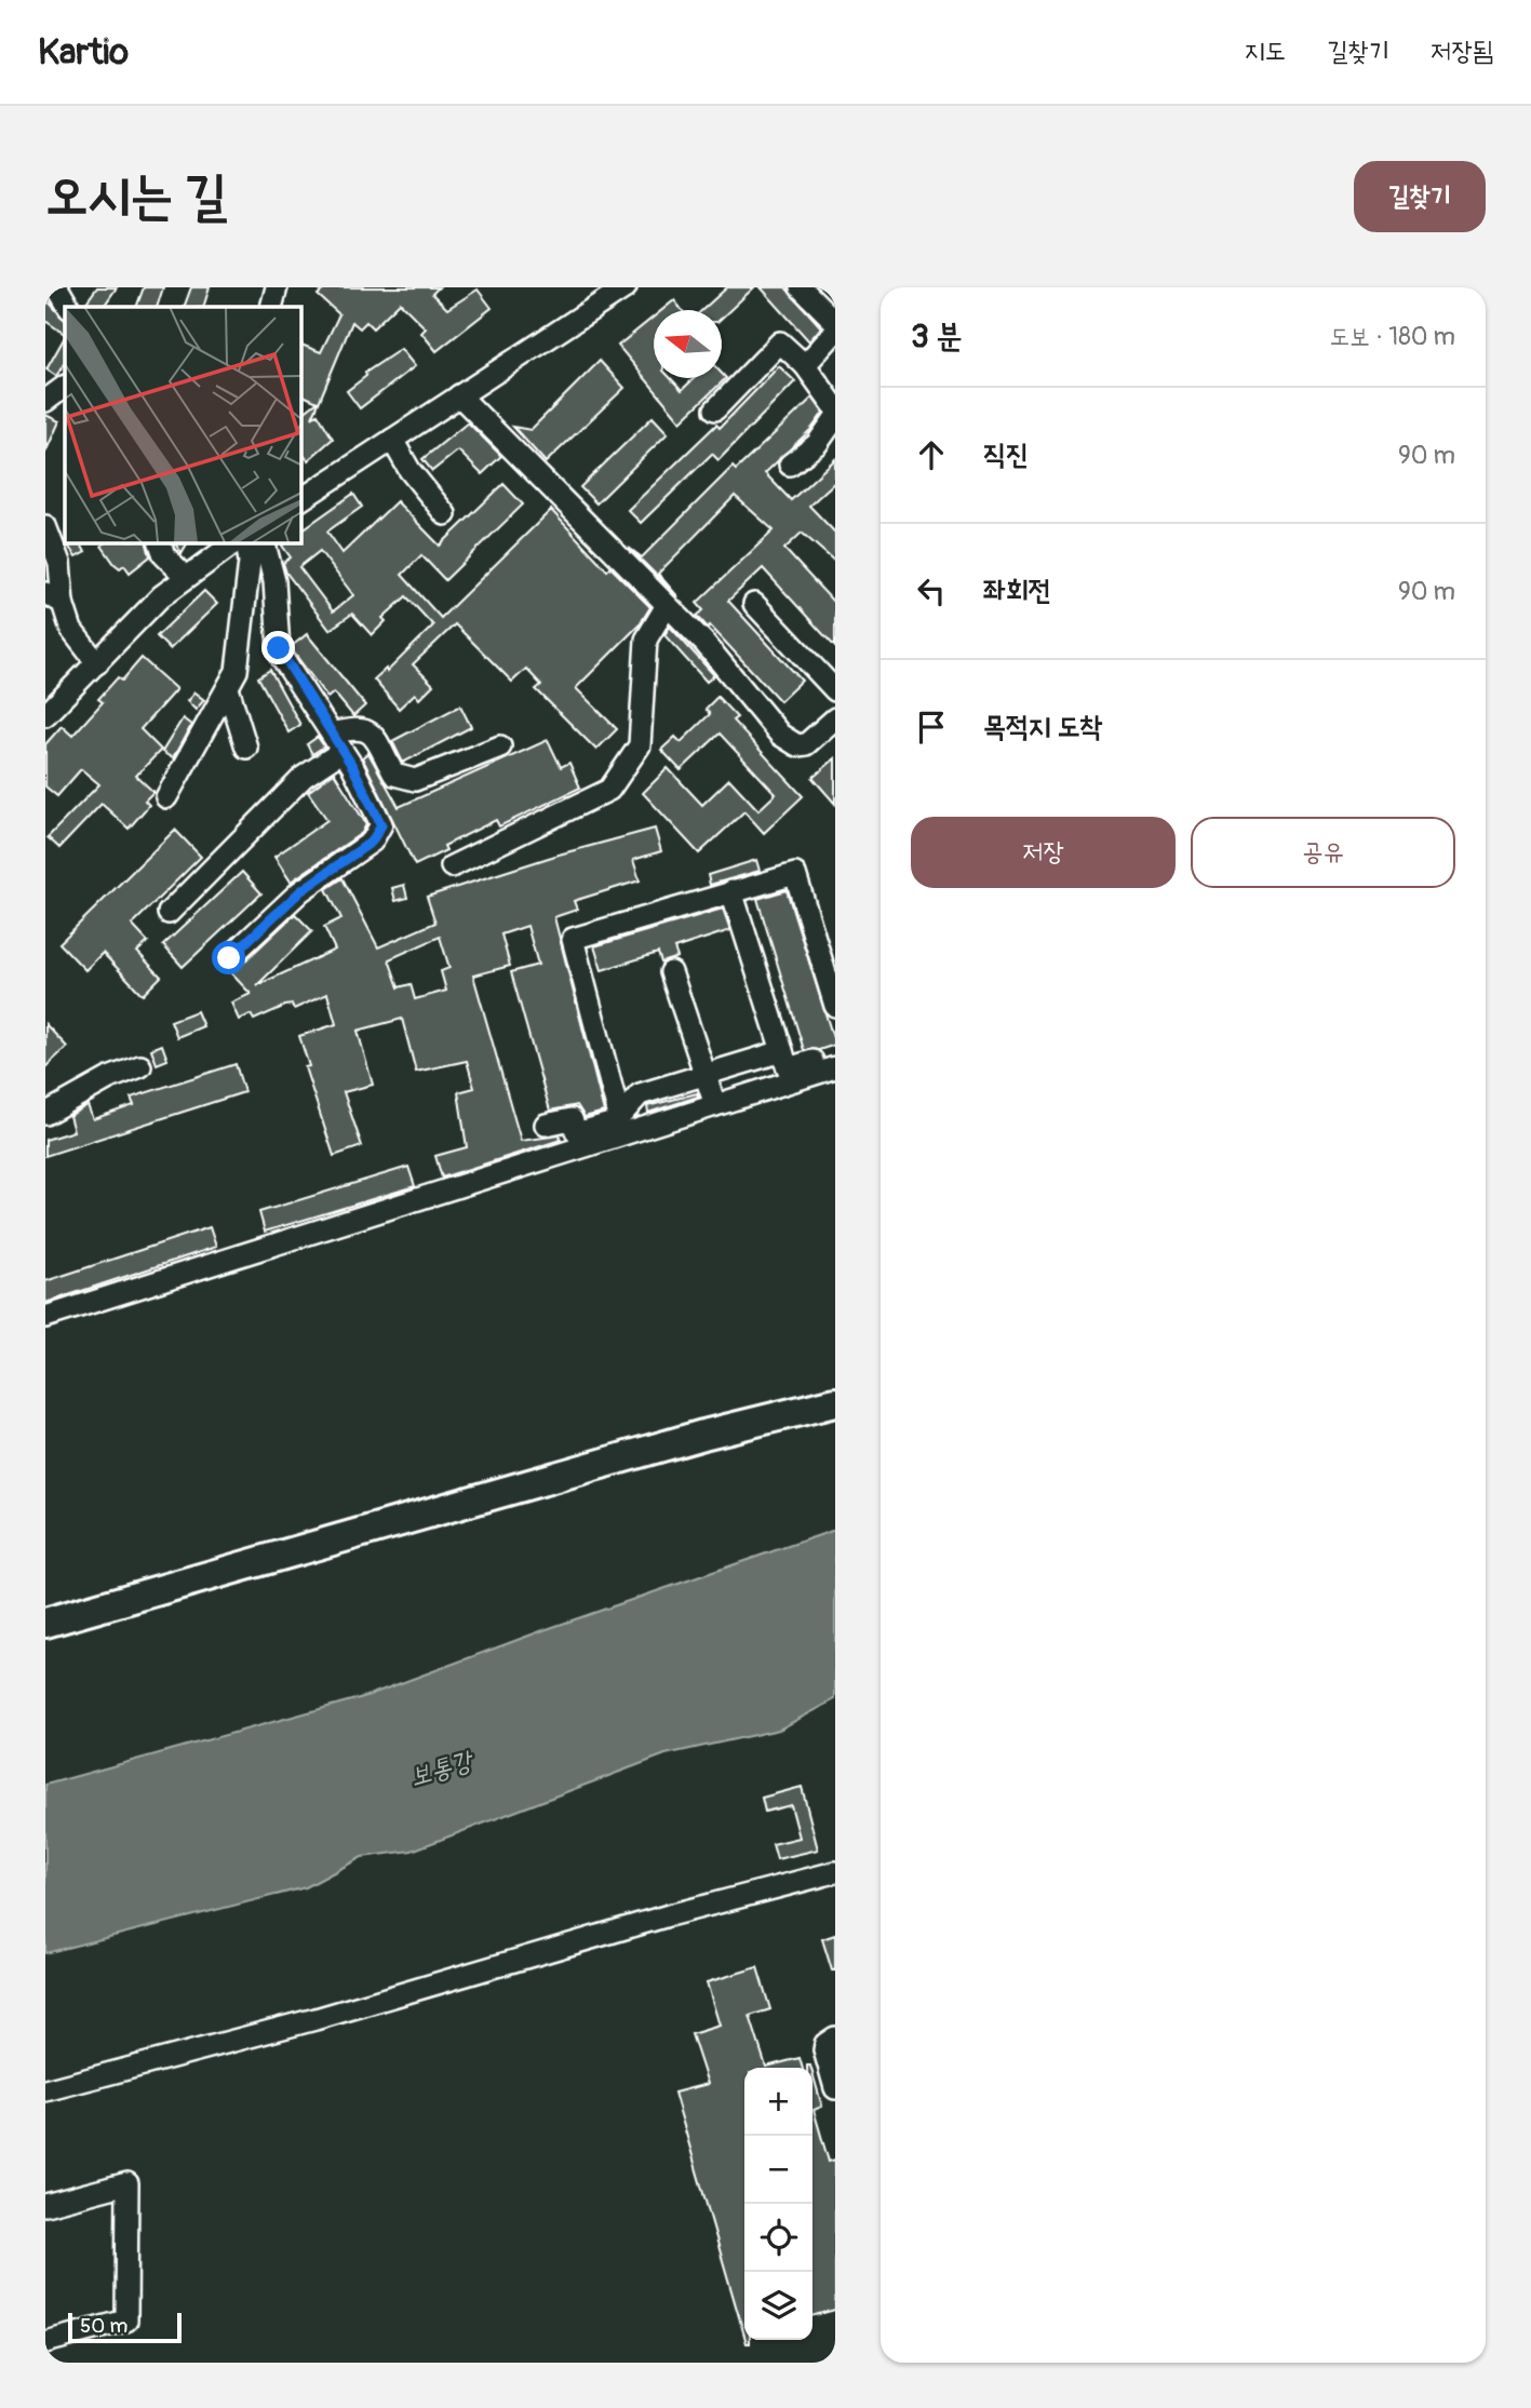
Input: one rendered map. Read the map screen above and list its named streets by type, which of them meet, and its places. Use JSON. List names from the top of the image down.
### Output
{
  "water": ["보통강"],
  "scale_bar": "50 m",
  "north": "left",
  "page": {
    "header": "Kartio",
    "nav": ["지도", "길찾기", "저장됨"],
    "buttons": [
      "길찾기",
      ["저장", "공유"]
    ],
    "title": "오시는 길",
    "heading": ["3 분", "도보 · 180 m"],
    "list": [
      ["직진", "90 m"],
      ["좌회전", "90 m"],
      "목적지 도착"
    ],
    "map_buttons": ["+", "−"],
    "scale": "50 m"
  }
}
